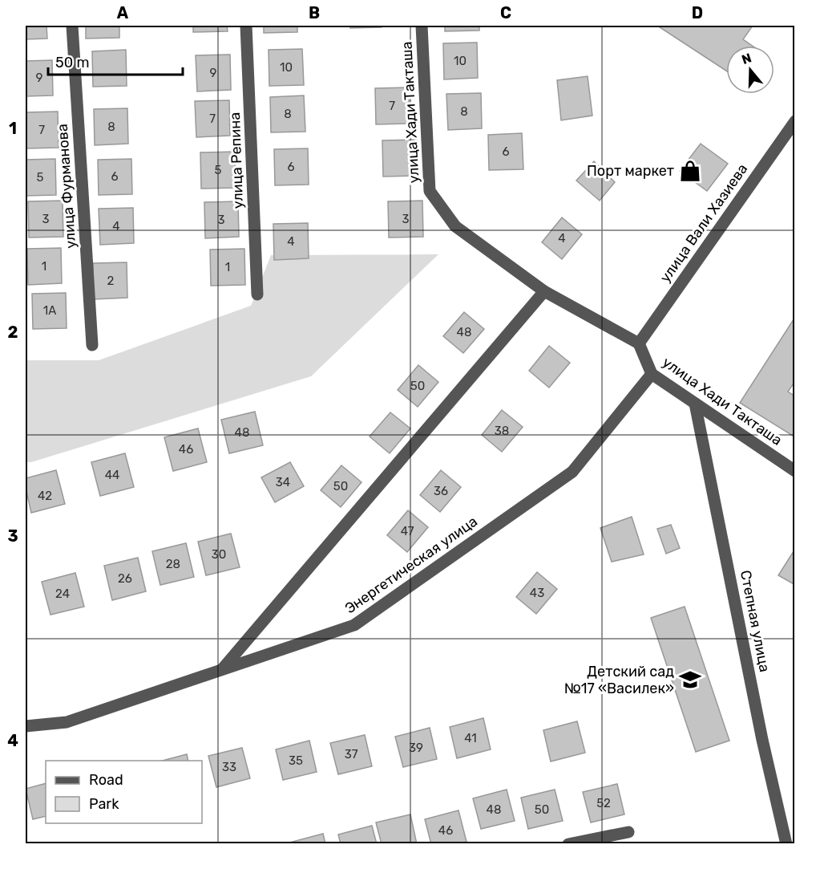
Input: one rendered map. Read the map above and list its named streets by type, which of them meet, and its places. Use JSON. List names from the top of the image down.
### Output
{
  "streets": {
    "street": [
      "улица Хади Такташа",
      "улица Репина",
      "улица Фурманова",
      "улица Вали Хазиева",
      "Энергетическая улица",
      "Степная улица"
    ]
  },
  "crossings": [
    ["улица Хади Такташа", "улица Вали Хазиева"],
    ["улица Хади Такташа", "Энергетическая улица"],
    ["улица Хади Такташа", "Степная улица"]
  ],
  "places": {
    "shop": ["Порт маркет"],
    "school or university": ["Детский сад №17 «Василек»"]
  },
  "house_numbers": [
    "10",
    "10",
    "9",
    "9",
    "7",
    "8",
    "8",
    "7",
    "8",
    "7",
    "6",
    "6",
    "5",
    "6",
    "5",
    "3",
    "3",
    "3",
    "4",
    "4",
    "4",
    "1",
    "1",
    "2",
    "1А",
    "48",
    "50",
    "38",
    "48",
    "46",
    "44",
    "34",
    "50",
    "36",
    "42",
    "47",
    "30",
    "28",
    "26",
    "43",
    "24",
    "41",
    "39",
    "37",
    "35",
    "33",
    "52",
    "48",
    "50",
    "46"
  ],
  "legend": ["Road", "Park"],
  "scale_bar": "50 m",
  "north": "top",
  "grid": {
    "columns": [
      "A",
      "B",
      "C",
      "D"
    ],
    "rows": [
      "1",
      "2",
      "3",
      "4"
    ]
  }
}
